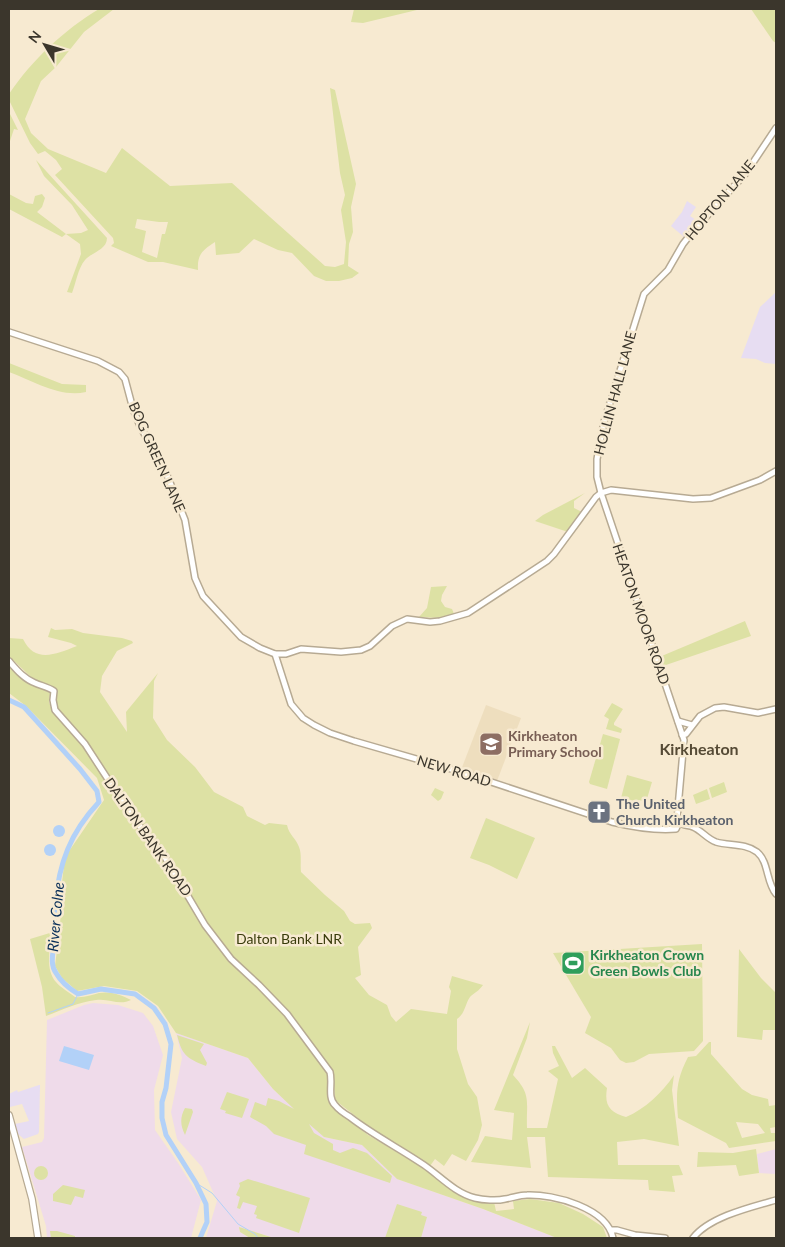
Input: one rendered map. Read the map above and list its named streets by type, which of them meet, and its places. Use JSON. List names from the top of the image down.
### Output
{
  "streets": {
    "street": [
      "HOPTON LANE",
      "HOLLIN HALL LANE",
      "BOG GREEN LANE",
      "HEATON MOOR ROAD",
      "NEW ROAD",
      "DALTON BANK ROAD"
    ]
  },
  "crossings": [
    ["HOPTON LANE", "HOLLIN HALL LANE"],
    ["HOLLIN HALL LANE", "HEATON MOOR ROAD"],
    ["BOG GREEN LANE", "NEW ROAD"],
    ["HEATON MOOR ROAD", "NEW ROAD"]
  ],
  "districts": ["Kirkheaton"],
  "water": ["River Colne"],
  "parks": ["Dalton Bank LNR"],
  "places": {
    "school or university": ["Kirkheaton Primary School"],
    "church": ["The United Church Kirkheaton"],
    "sports": ["Kirkheaton Crown Green Bowls Club"]
  },
  "north": "top left"
}
